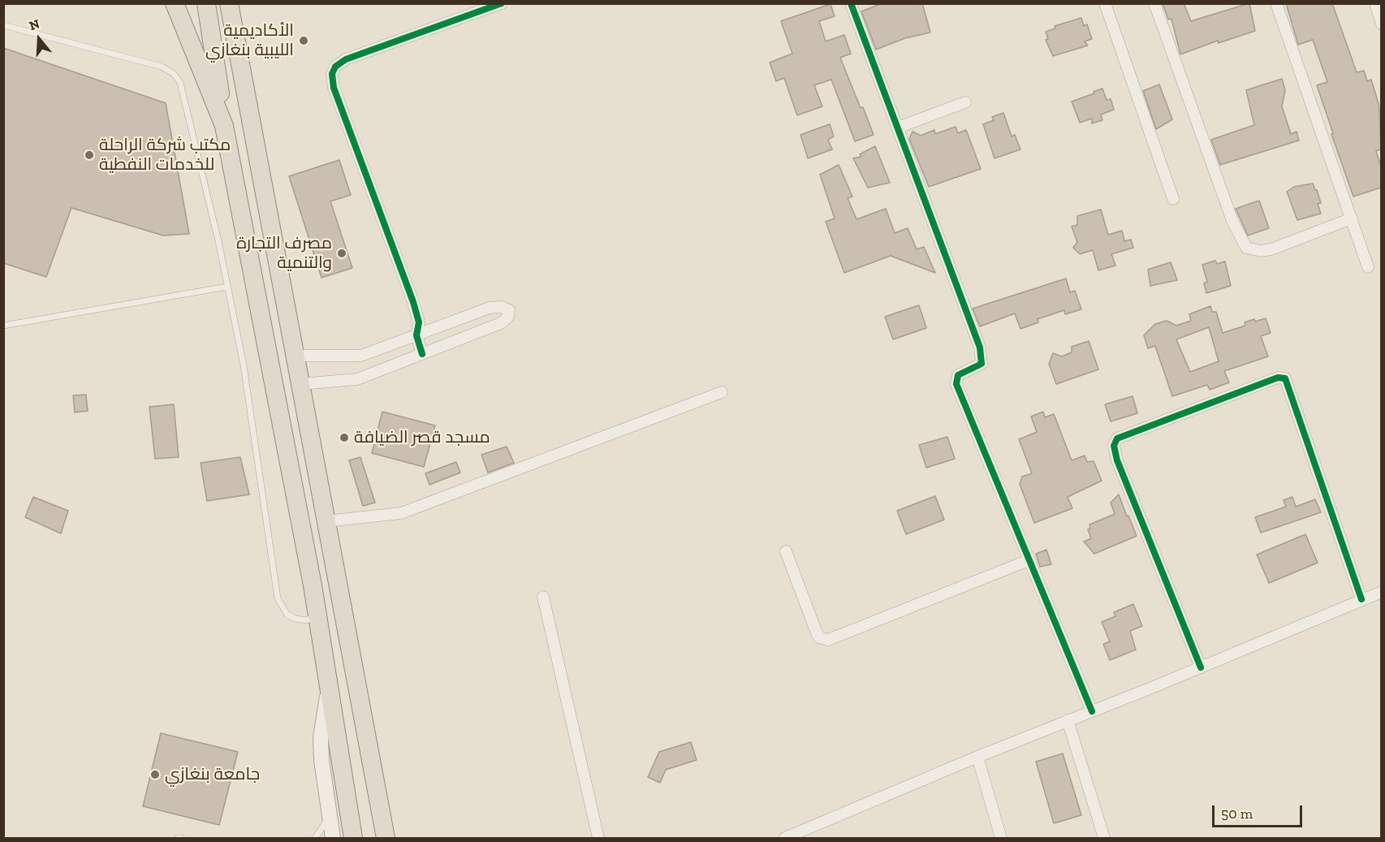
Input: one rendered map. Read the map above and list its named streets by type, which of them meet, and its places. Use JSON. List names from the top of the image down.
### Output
{
  "places": [
    "الأكاديمية الليبية بنغازي",
    "مكتب شركة الراحلة للخدمات النفطية",
    "مصرف التجارة والتنمية",
    "مسجد قصر الضيافة",
    "جامعة بنغازي"
  ],
  "scale_bar": "50 m",
  "north": "top"
}
